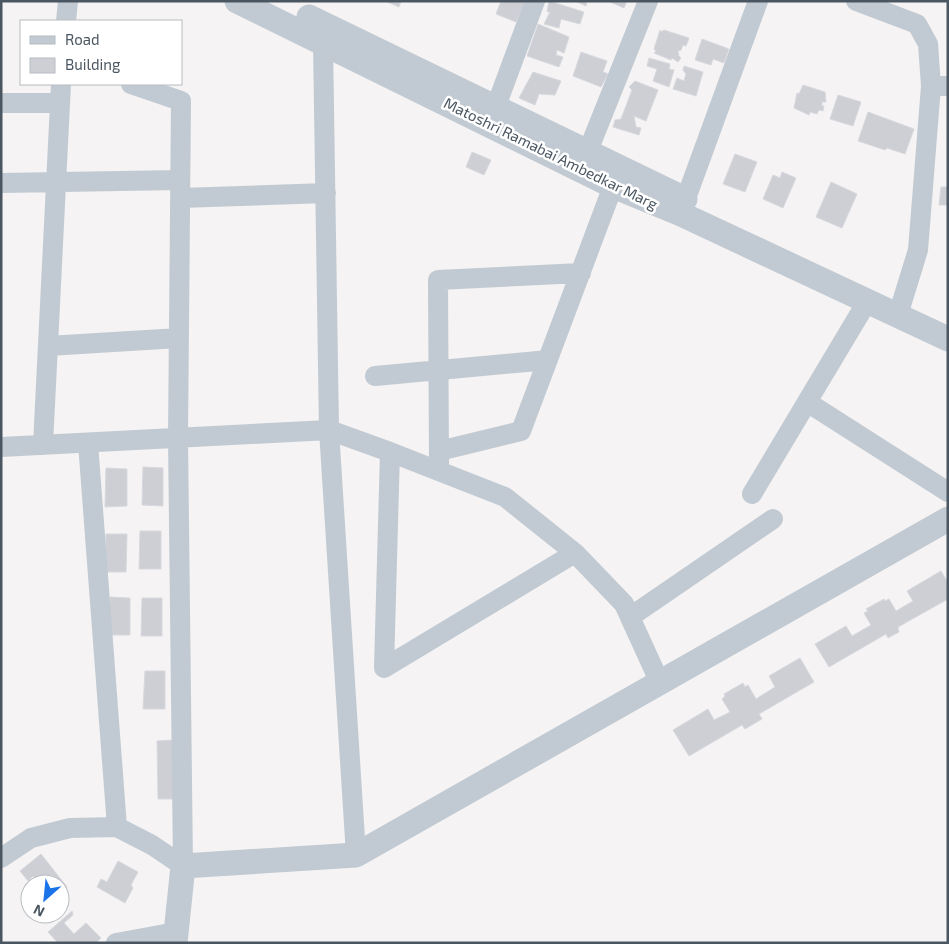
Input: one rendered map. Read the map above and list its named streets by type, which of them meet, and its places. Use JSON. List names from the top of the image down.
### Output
{
  "streets": {
    "street": ["Matoshri Ramabai Ambedkar Marg"]
  },
  "legend": ["Road", "Building"],
  "north": "bottom left"
}
